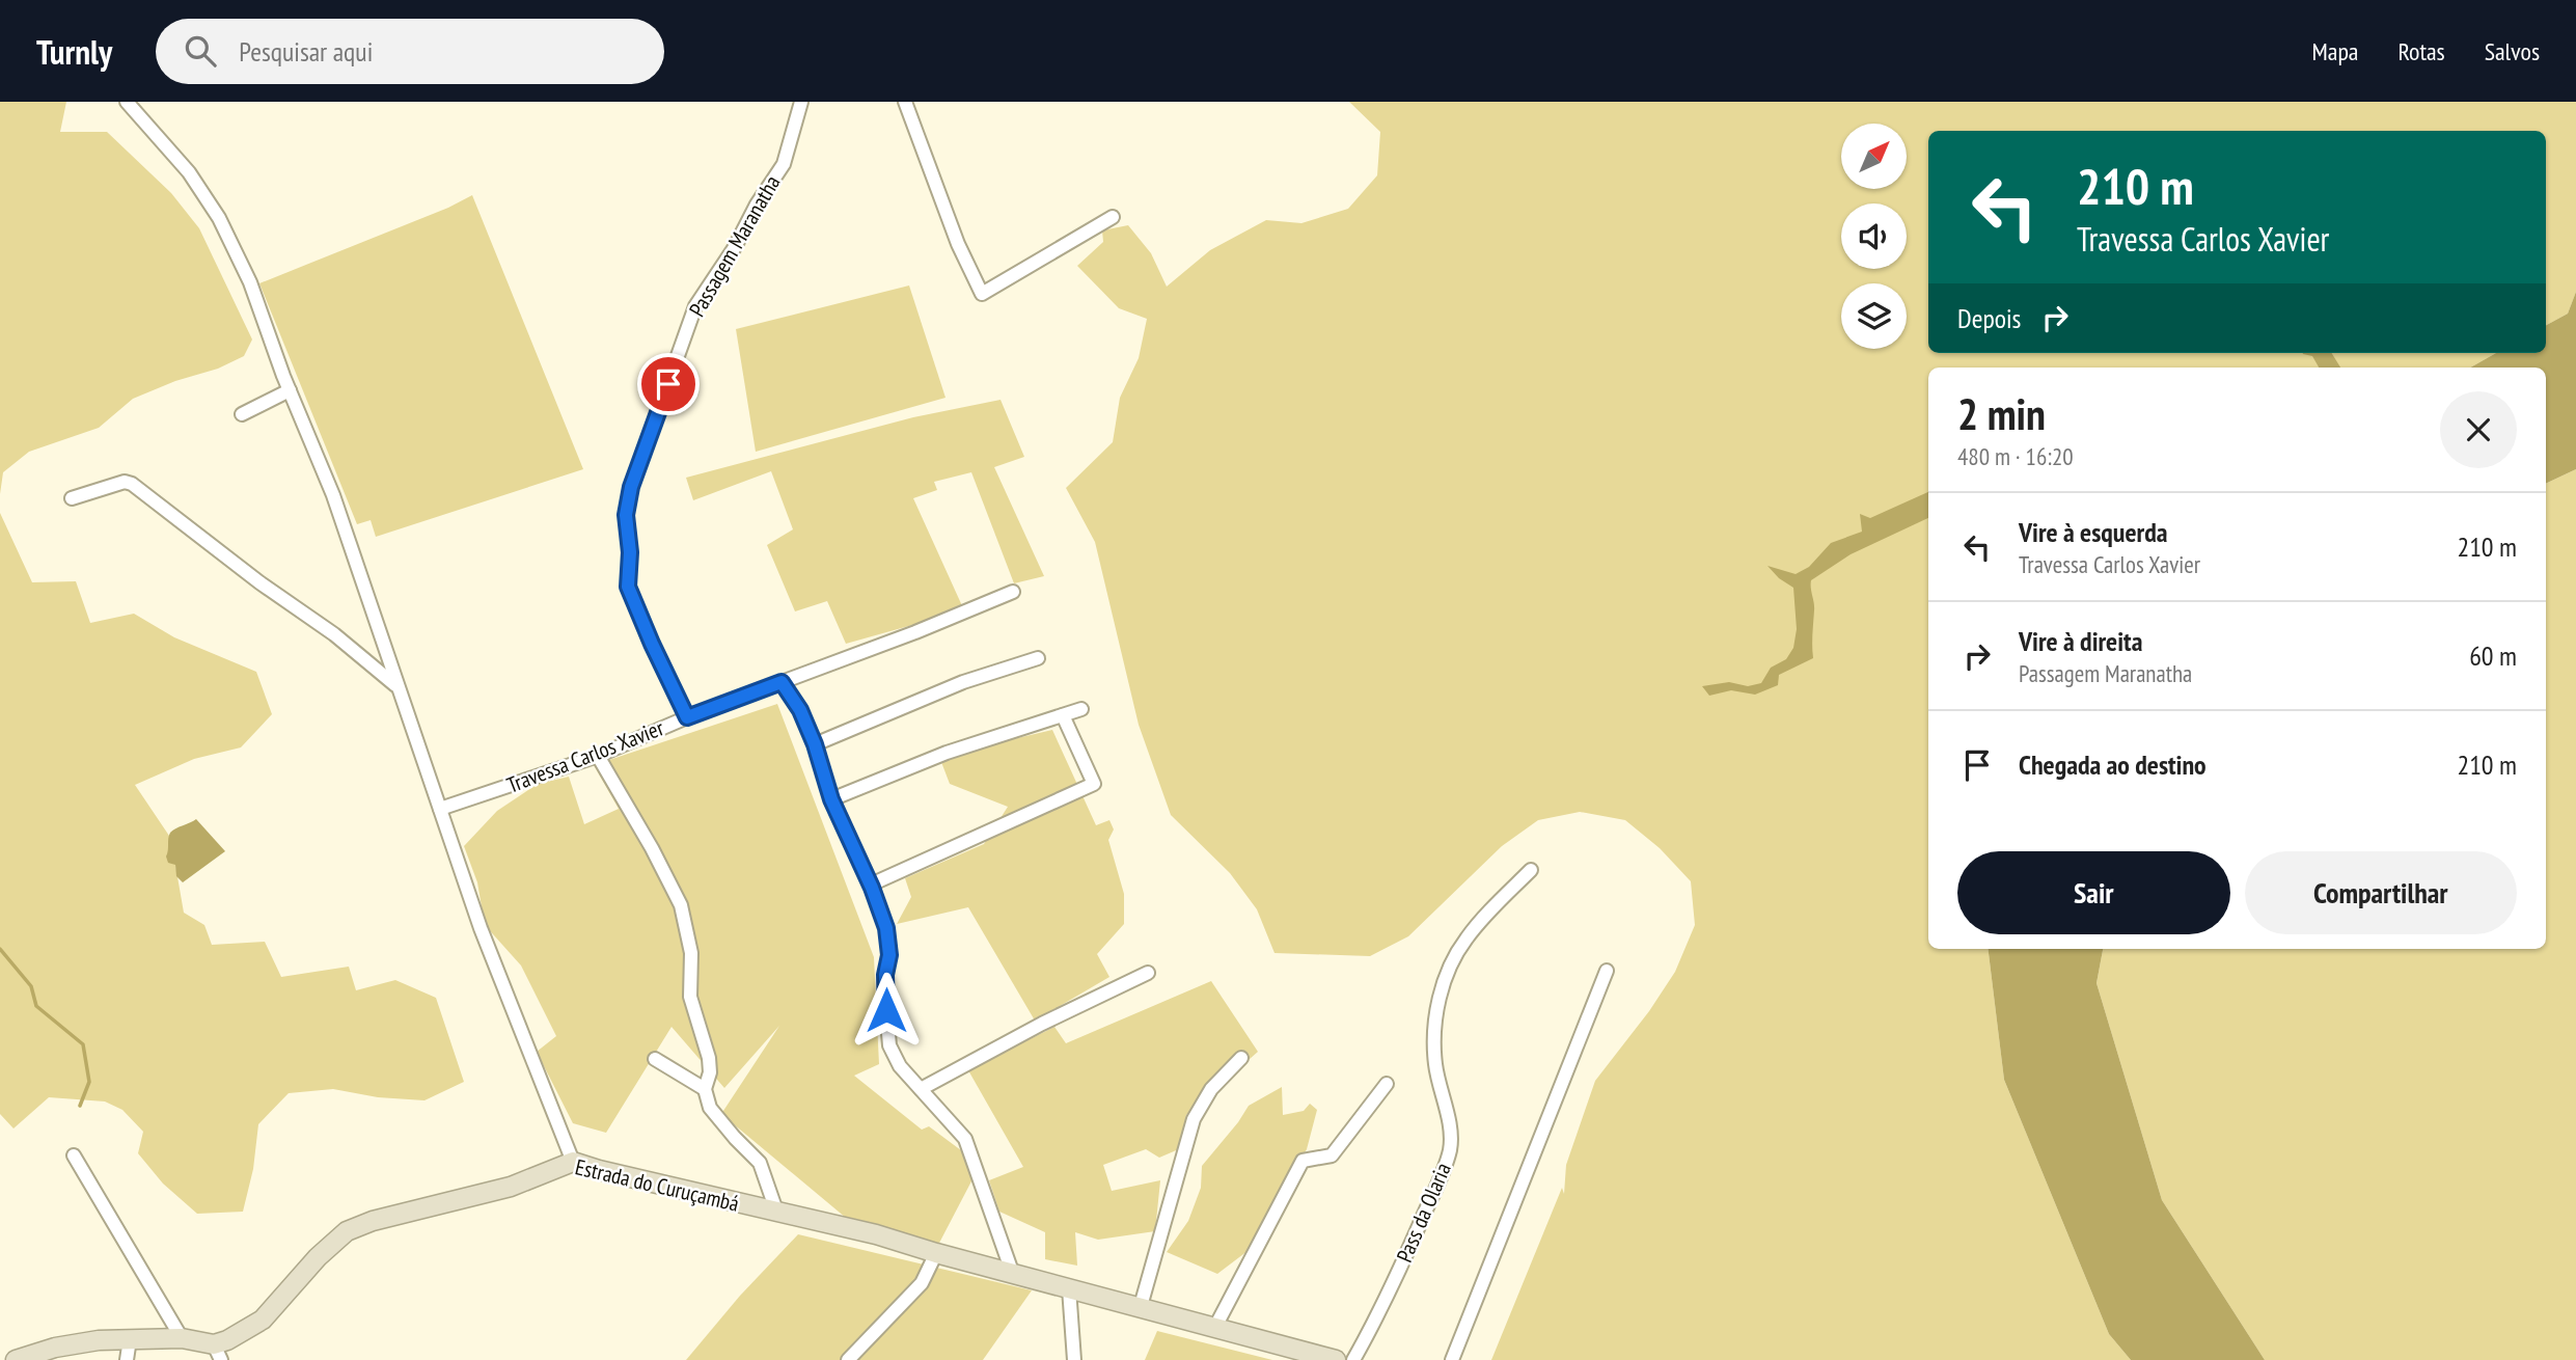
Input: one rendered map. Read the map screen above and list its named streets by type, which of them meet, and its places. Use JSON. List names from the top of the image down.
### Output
{
  "streets": {
    "street": [
      "Passagem Maranatha",
      "Travessa Carlos Xavier",
      "Estrada do Curuçambá",
      "Pass da Olaria"
    ]
  },
  "crossings": [
    ["Passagem Maranatha", "Travessa Carlos Xavier"]
  ],
  "north": "top right",
  "page": {
    "header": "Turnly",
    "search": "Pesquisar aqui",
    "nav": ["Mapa", "Rotas", "Salvos"],
    "turn": ["210 m", "Travessa Carlos Xavier"],
    "then": "Depois",
    "heading": ["2 min", "480 m · 16:20"],
    "list": [
      {
        "name": "Vire à esquerda",
        "note": "Travessa Carlos Xavier",
        "value": "210 m"
      },
      {
        "name": "Vire à direita",
        "note": "Passagem Maranatha",
        "value": "60 m"
      },
      {
        "name": "Chegada ao destino",
        "value": "210 m"
      }
    ],
    "buttons": ["Sair", "Compartilhar"]
  }
}
